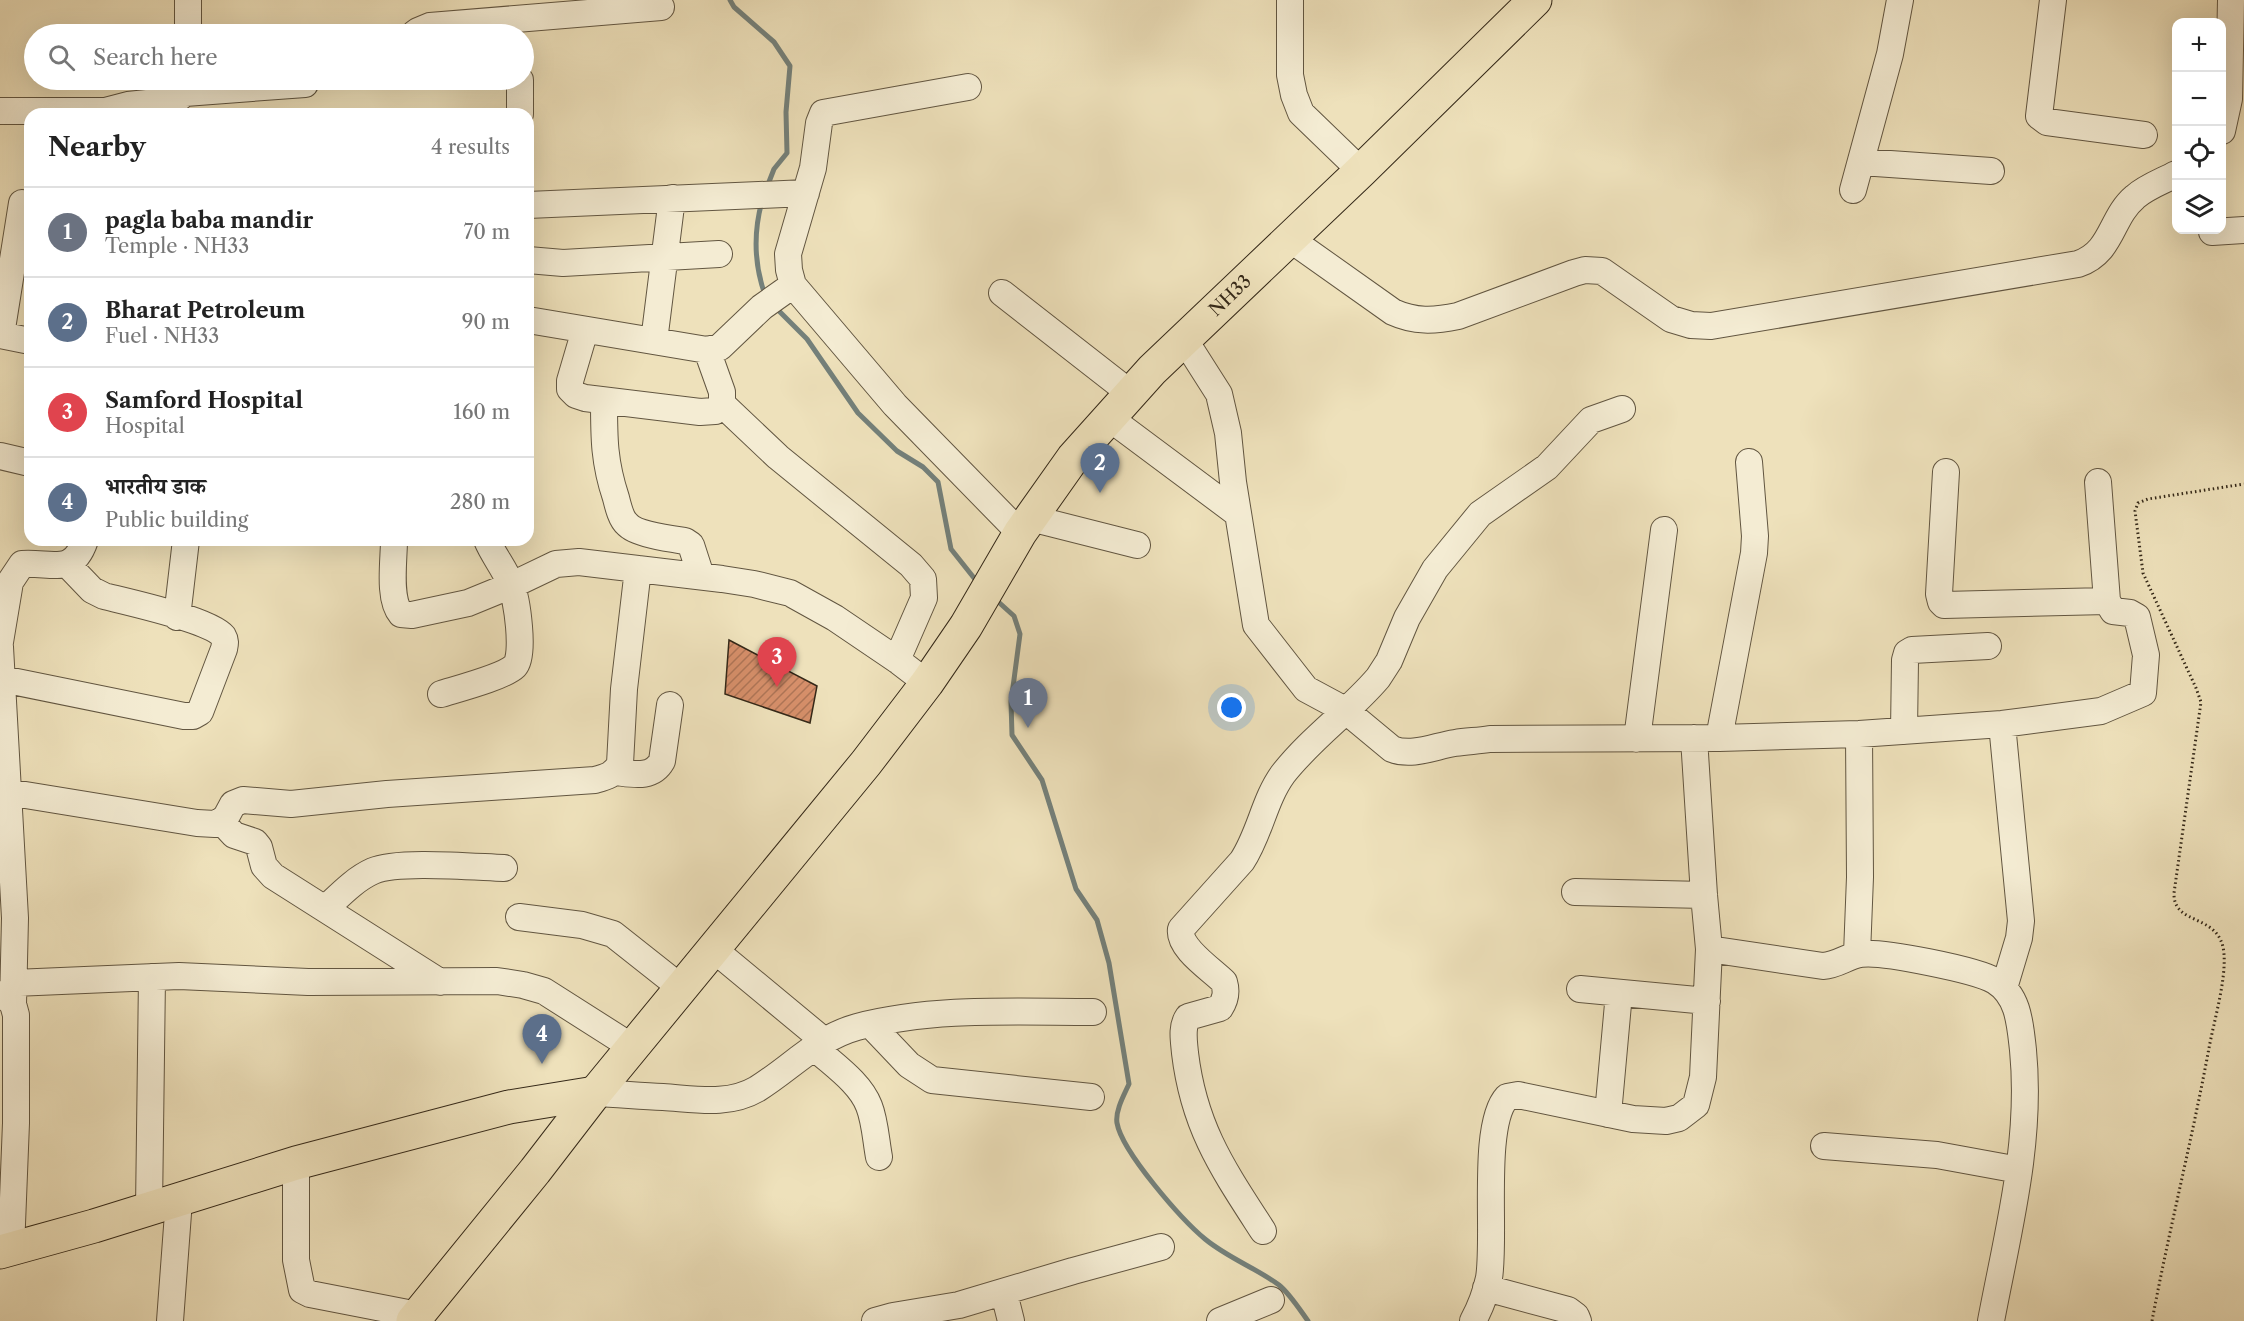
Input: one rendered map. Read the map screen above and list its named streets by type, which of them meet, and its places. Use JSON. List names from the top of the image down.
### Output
{
  "streets": {
    "main road": ["NH33"]
  },
  "page": {
    "map_buttons": ["+", "−"],
    "search": "Search here",
    "heading": ["Nearby", "4 results"],
    "list": [
      {
        "mark": "1",
        "name": "pagla baba mandir",
        "note": "Temple · NH33",
        "value": "70 m"
      },
      {
        "mark": "2",
        "name": "Bharat Petroleum",
        "note": "Fuel · NH33",
        "value": "90 m"
      },
      {
        "mark": "3",
        "name": "Samford Hospital",
        "note": "Hospital",
        "value": "160 m"
      },
      {
        "mark": "4",
        "name": "भारतीय डाक",
        "note": "Public building",
        "value": "280 m"
      }
    ],
    "pins": [
      "2",
      "3",
      "1",
      "4"
    ]
  }
}
